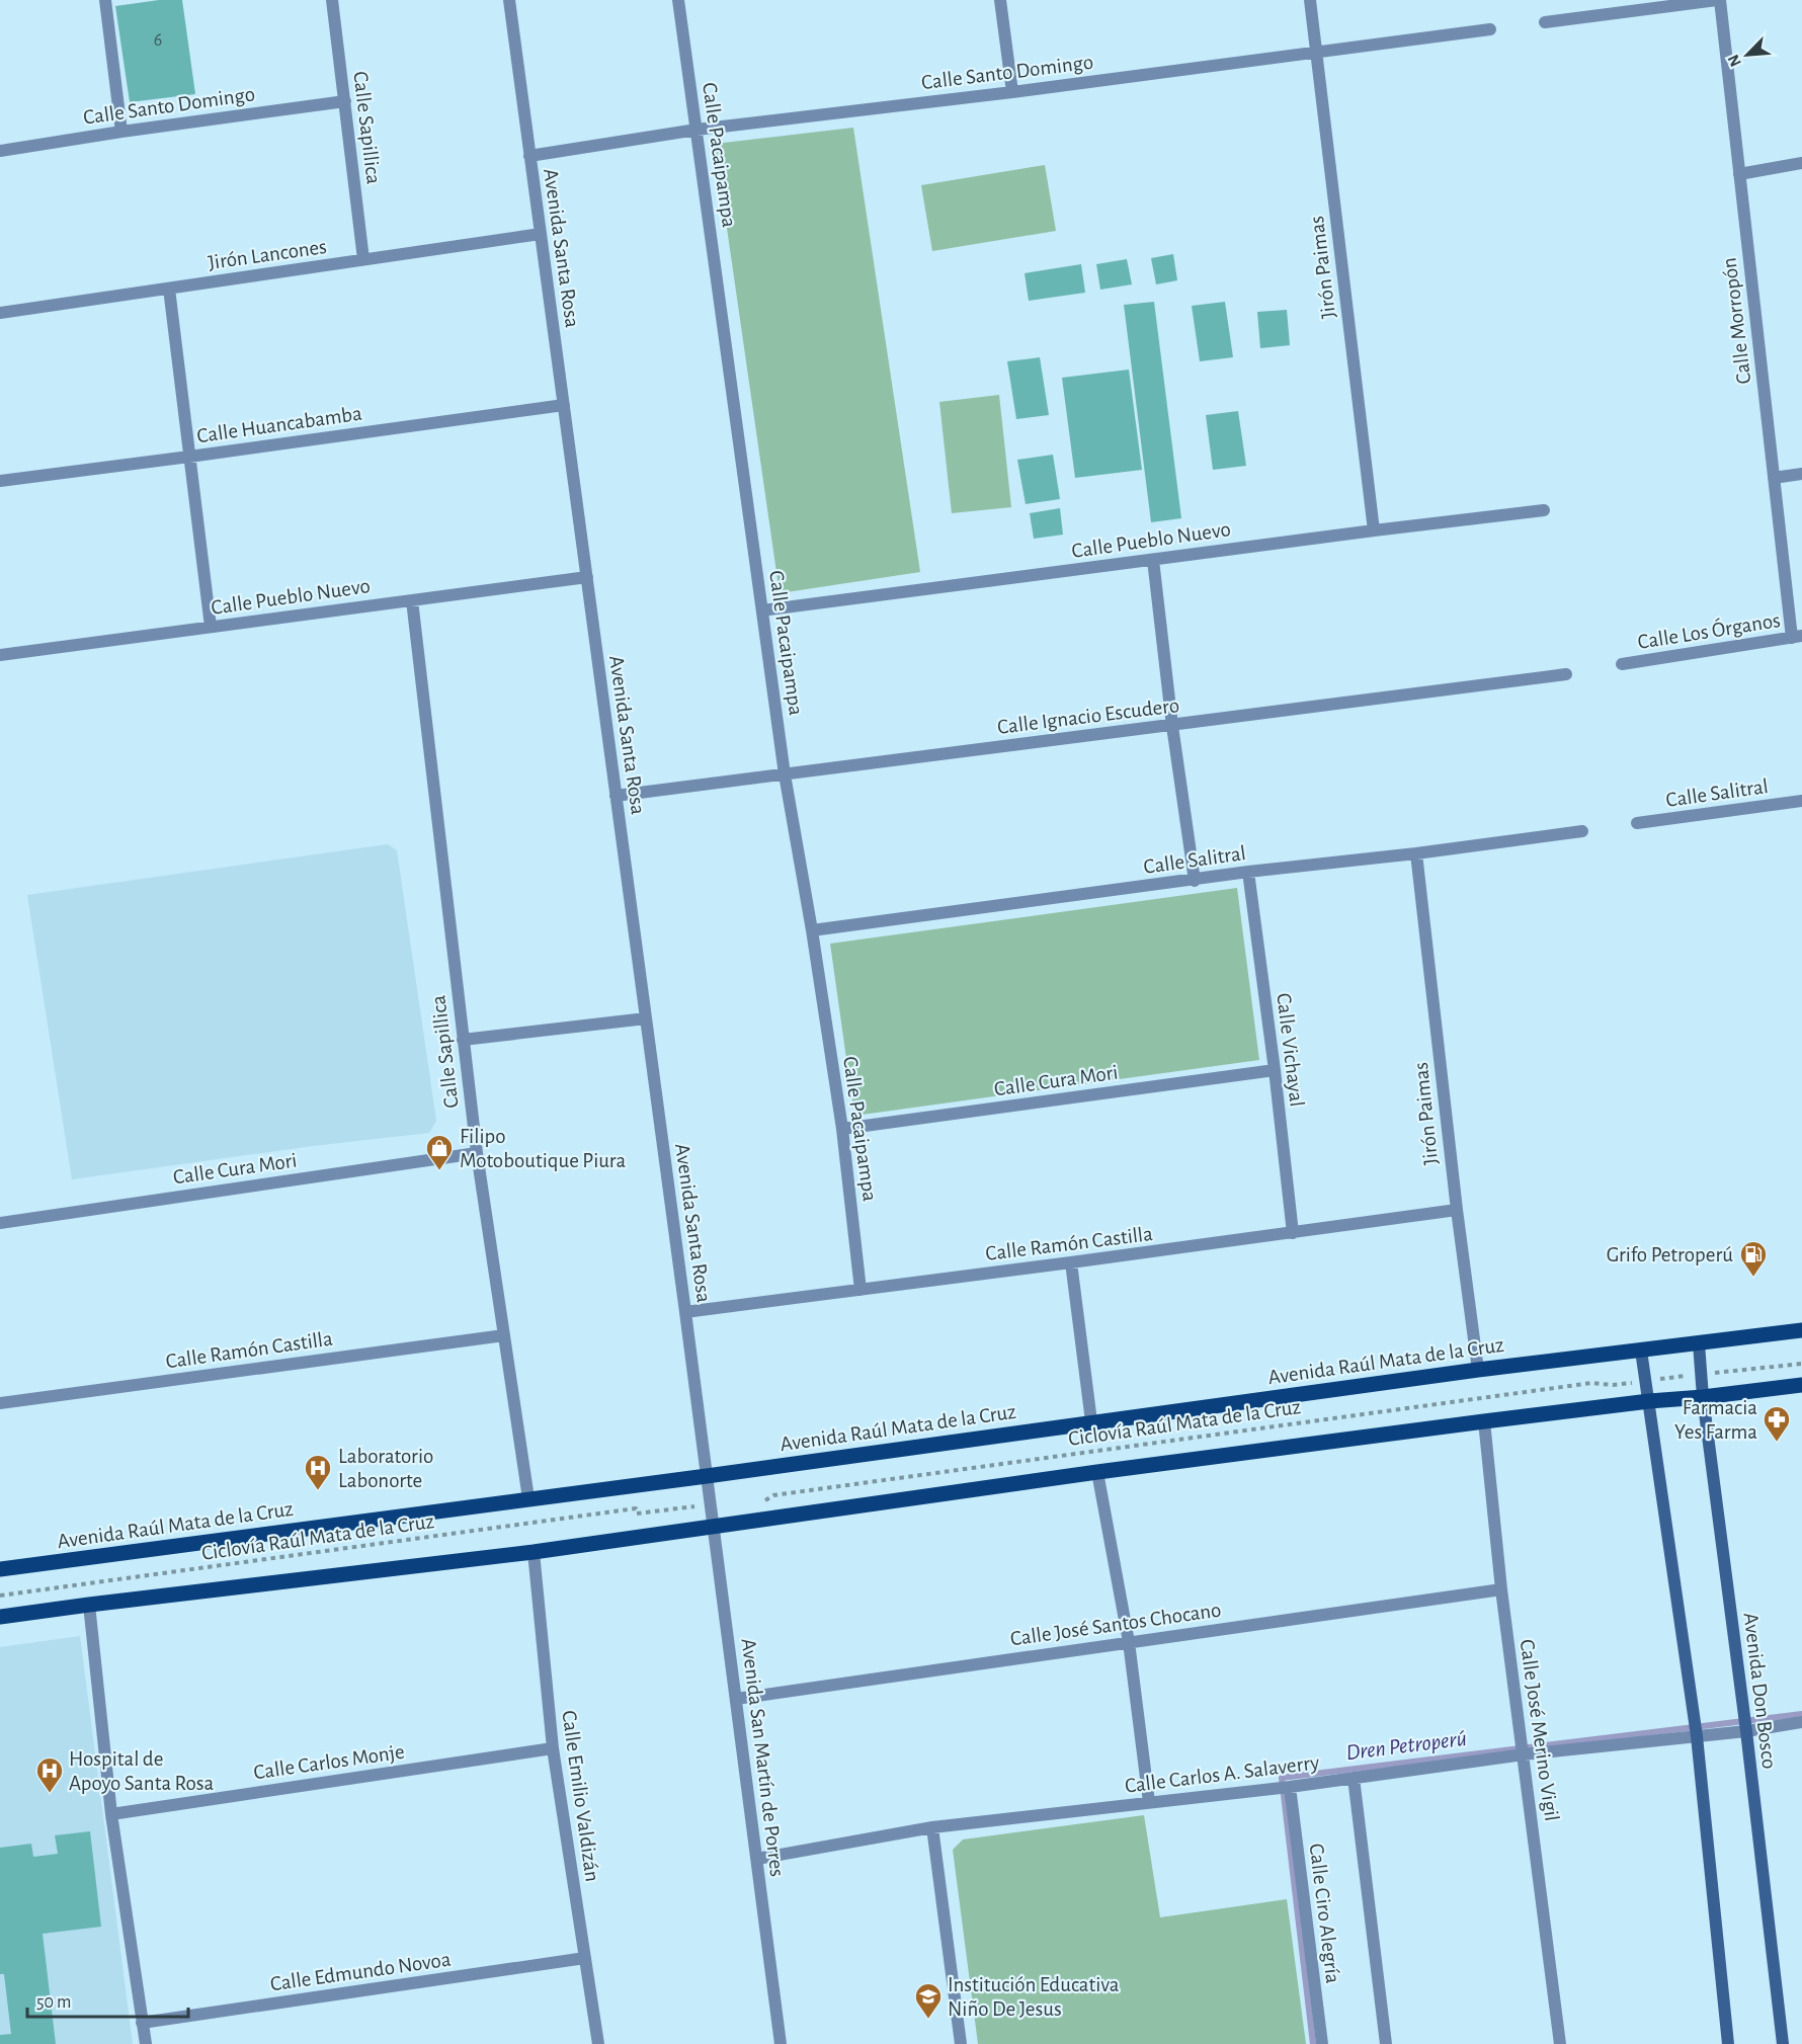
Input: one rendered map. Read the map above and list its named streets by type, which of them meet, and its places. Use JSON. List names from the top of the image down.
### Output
{
  "streets": {
    "main road": ["Avenida Raúl Mata de la Cruz"],
    "street": [
      "Calle Santo Domingo",
      "Calle Sapillica",
      "Calle Pacaipampa",
      "Avenida Santa Rosa",
      "Jirón Lancones",
      "Jirón Paimas",
      "Calle Morropón",
      "Calle Huancabamba",
      "Calle Pueblo Nuevo",
      "Calle Los Órganos",
      "Calle Ignacio Escudero",
      "Calle Salitral",
      "Calle Vichayal",
      "Calle Cura Mori",
      "Calle Ramón Castilla",
      "Calle José Santos Chocano",
      "Avenida Don Bosco",
      "Calle José Merino Vigil",
      "Avenida San Martín de Porres",
      "Calle Carlos Monje",
      "Calle Carlos A. Salaverry",
      "Calle Emilio Valdizán",
      "Calle Ciro Alegría",
      "Calle Edmundo Novoa"
    ],
    "path": ["Ciclovía Raúl Mata de la Cruz"]
  },
  "crossings": [
    ["Calle Santo Domingo", "Calle Sapillica"],
    ["Calle Santo Domingo", "Calle Pacaipampa"],
    ["Calle Santo Domingo", "Avenida Santa Rosa"],
    ["Calle Santo Domingo", "Jirón Paimas"],
    ["Calle Sapillica", "Jirón Lancones"],
    ["Calle Sapillica", "Calle Pueblo Nuevo"],
    ["Calle Sapillica", "Calle Cura Mori"],
    ["Calle Sapillica", "Calle Ramón Castilla"],
    ["Calle Sapillica", "Avenida Raúl Mata de la Cruz"],
    ["Calle Pacaipampa", "Calle Pueblo Nuevo"],
    ["Calle Pacaipampa", "Calle Ignacio Escudero"],
    ["Calle Pacaipampa", "Calle Salitral"],
    ["Calle Pacaipampa", "Calle Cura Mori"],
    ["Calle Pacaipampa", "Calle Ramón Castilla"],
    ["Avenida Santa Rosa", "Jirón Lancones"],
    ["Avenida Santa Rosa", "Calle Huancabamba"],
    ["Avenida Santa Rosa", "Calle Pueblo Nuevo"],
    ["Avenida Santa Rosa", "Calle Ignacio Escudero"],
    ["Avenida Santa Rosa", "Calle Ramón Castilla"],
    ["Avenida Santa Rosa", "Avenida Raúl Mata de la Cruz"],
    ["Avenida Santa Rosa", "Avenida San Martín de Porres"],
    ["Jirón Paimas", "Calle Pueblo Nuevo"],
    ["Jirón Paimas", "Calle Salitral"],
    ["Jirón Paimas", "Calle Ramón Castilla"],
    ["Jirón Paimas", "Avenida Raúl Mata de la Cruz"],
    ["Calle Morropón", "Calle Los Órganos"],
    ["Calle Salitral", "Calle Vichayal"],
    ["Calle Vichayal", "Calle Cura Mori"],
    ["Calle Vichayal", "Calle Ramón Castilla"],
    ["Avenida Raúl Mata de la Cruz", "Avenida Don Bosco"],
    ["Avenida Raúl Mata de la Cruz", "Avenida San Martín de Porres"],
    ["Calle José Santos Chocano", "Calle José Merino Vigil"],
    ["Calle José Santos Chocano", "Avenida San Martín de Porres"],
    ["Avenida Don Bosco", "Calle Carlos A. Salaverry"],
    ["Calle José Merino Vigil", "Calle Carlos A. Salaverry"],
    ["Avenida San Martín de Porres", "Calle Carlos A. Salaverry"],
    ["Calle Carlos Monje", "Calle Emilio Valdizán"],
    ["Calle Carlos A. Salaverry", "Calle Ciro Alegría"],
    ["Calle Emilio Valdizán", "Calle Edmundo Novoa"]
  ],
  "water": ["Dren Petroperú"],
  "places": {
    "shop": ["Filipo Motoboutique Piura"],
    "fuel station": ["Grifo Petroperú"],
    "pharmacy": ["Farmacia Yes Farma"],
    "hospital": ["Laboratorio Labonorte", "Hospital de Apoyo Santa Rosa"],
    "school or university": ["Institución Educativa Niño De Jesus"]
  },
  "house_numbers": ["6"],
  "scale_bar": "50 m",
  "north": "bottom left"
}
